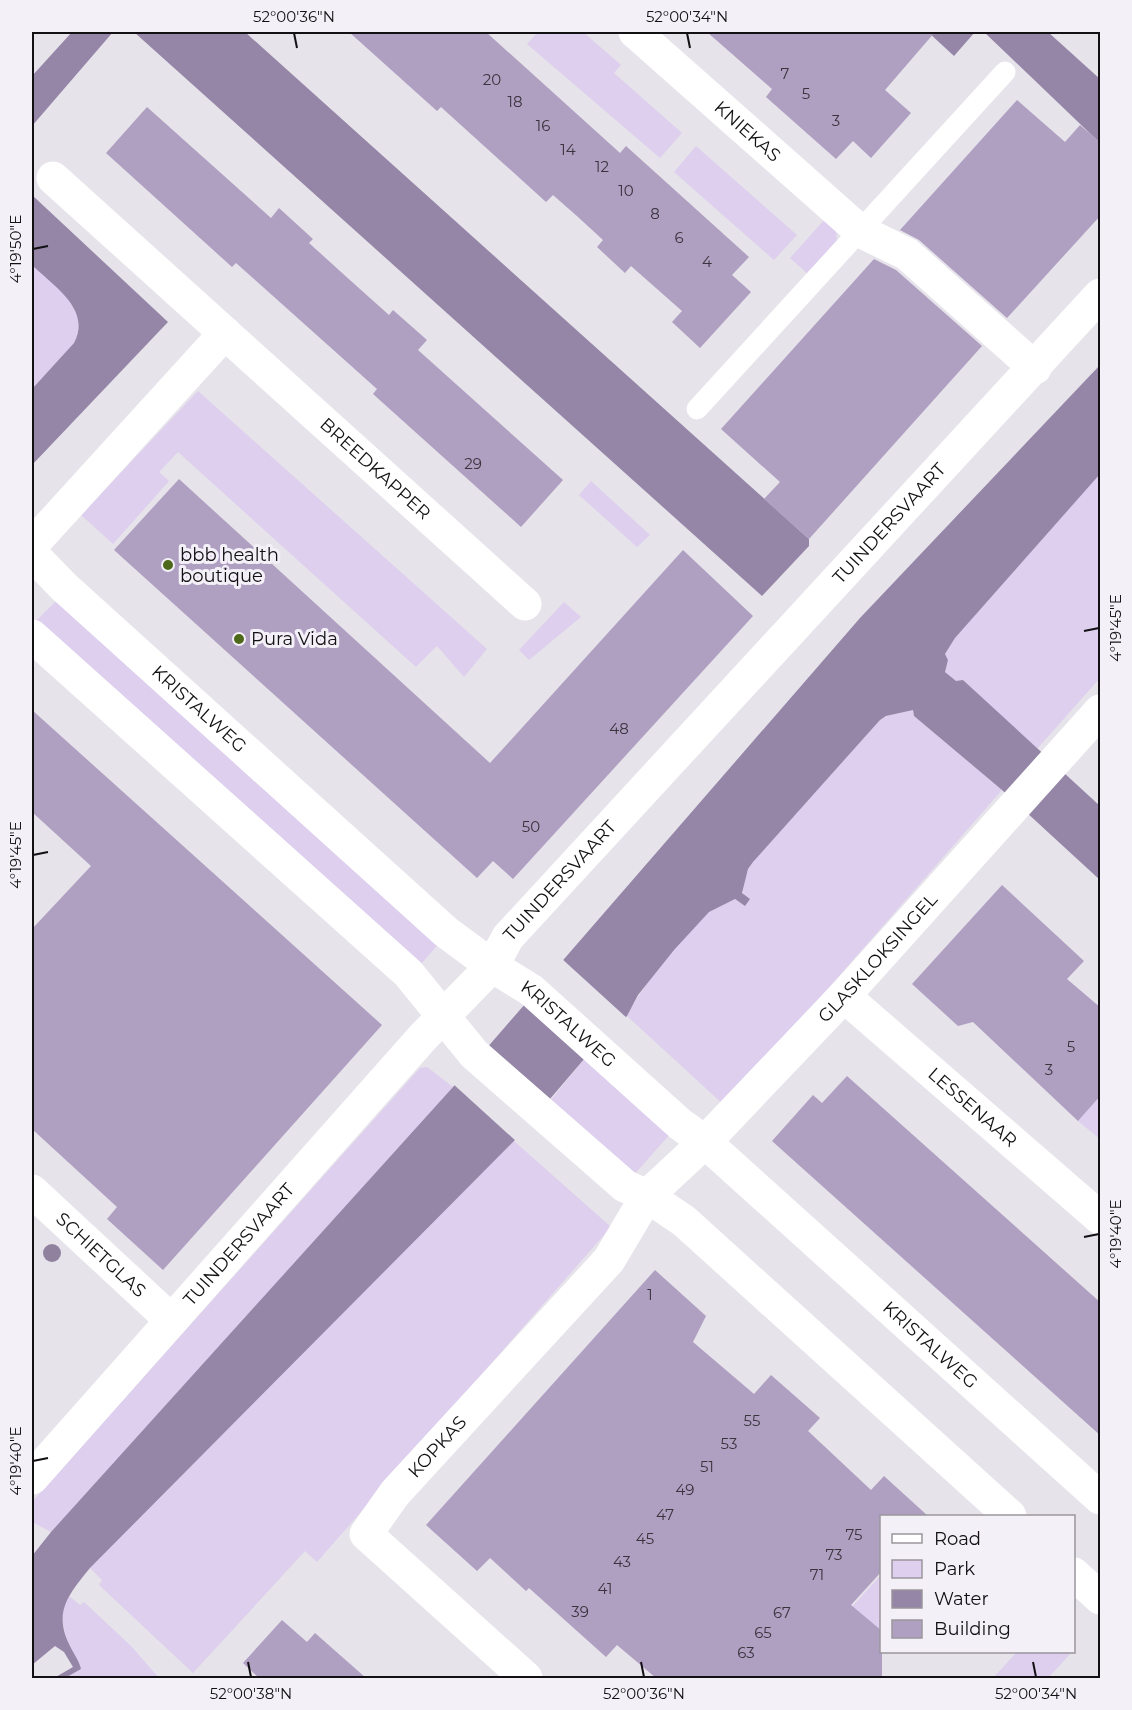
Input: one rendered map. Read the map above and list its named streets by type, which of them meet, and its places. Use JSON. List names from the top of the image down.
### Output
{
  "streets": {
    "street": [
      "KNIEKAS",
      "BREEDKAPPER",
      "TUINDERSVAART",
      "KRISTALWEG",
      "GLASKLOKSINGEL",
      "LESSENAAR",
      "SCHIETGLAS",
      "KOPKAS"
    ]
  },
  "crossings": [
    ["KNIEKAS", "TUINDERSVAART"],
    ["TUINDERSVAART", "KRISTALWEG"],
    ["TUINDERSVAART", "SCHIETGLAS"],
    ["KRISTALWEG", "GLASKLOKSINGEL"],
    ["GLASKLOKSINGEL", "LESSENAAR"],
    ["GLASKLOKSINGEL", "KOPKAS"]
  ],
  "places": ["bbb health boutique", "Pura Vida"],
  "house_numbers": [
    "7",
    "20",
    "5",
    "18",
    "3",
    "16",
    "14",
    "12",
    "10",
    "8",
    "6",
    "4",
    "29",
    "48",
    "50",
    "5",
    "3",
    "1",
    "55",
    "53",
    "51",
    "49",
    "47",
    "75",
    "45",
    "73",
    "43",
    "71",
    "41",
    "39",
    "67",
    "65",
    "63"
  ],
  "legend": [
    "Road",
    "Park",
    "Water",
    "Building"
  ],
  "coordinates": [
    "52°00'36\"N",
    "52°00'34\"N",
    "4°19'50\"E",
    "4°19'45\"E",
    "4°19'40\"E",
    "52°00'38\"N"
  ]
}
